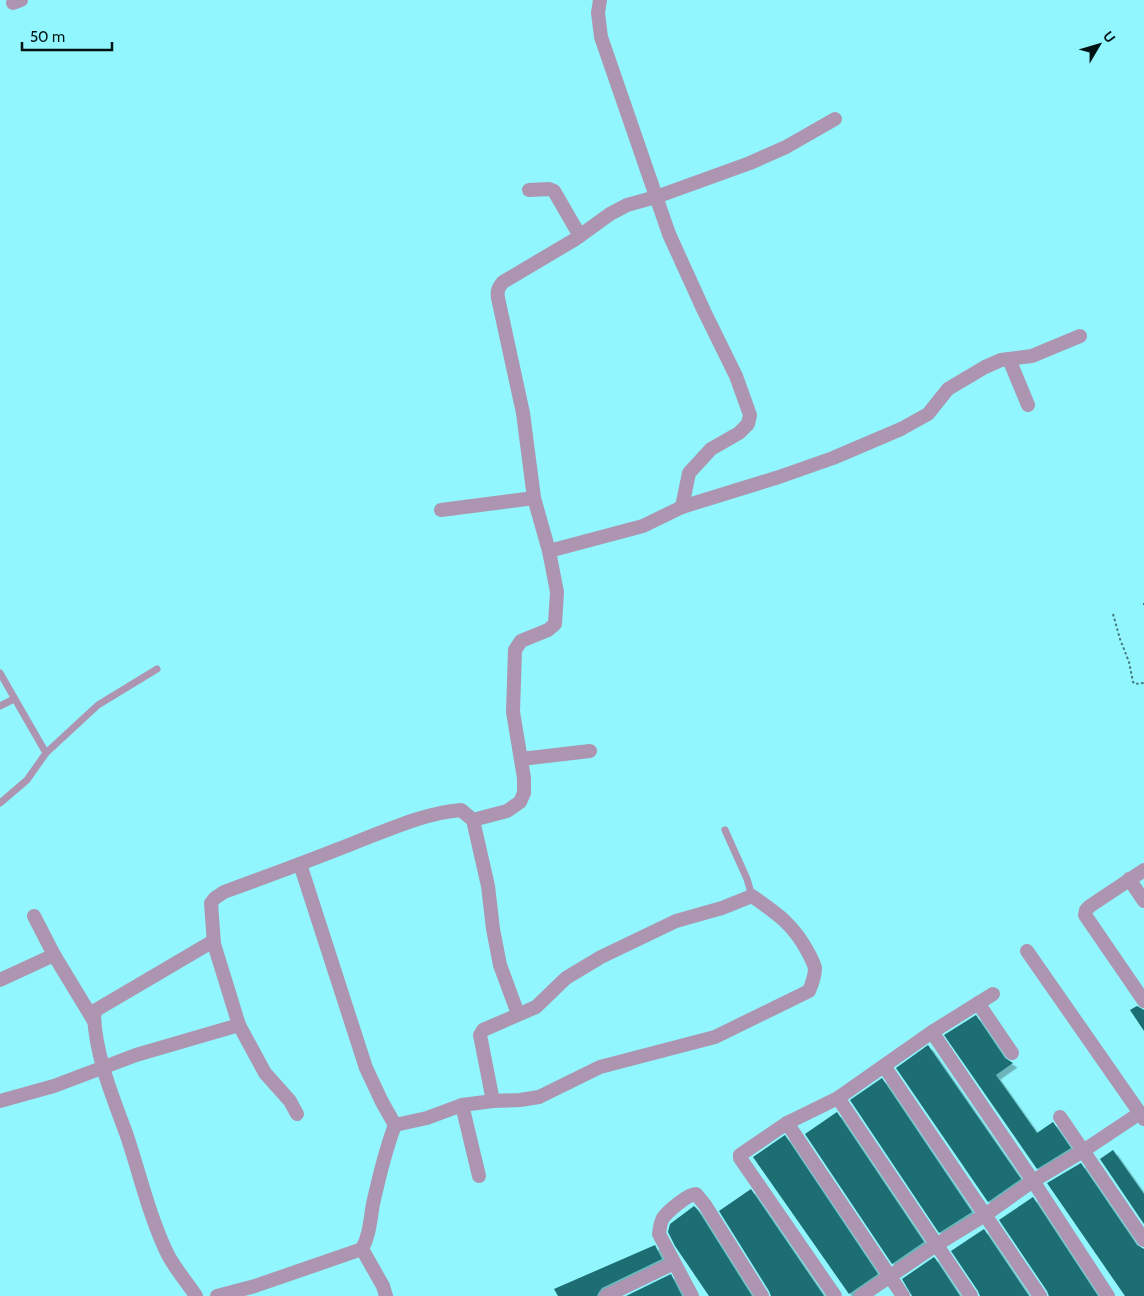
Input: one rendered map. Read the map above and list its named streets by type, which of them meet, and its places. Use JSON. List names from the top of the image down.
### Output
{
  "scale_bar": "50 m",
  "north": "top right"
}
